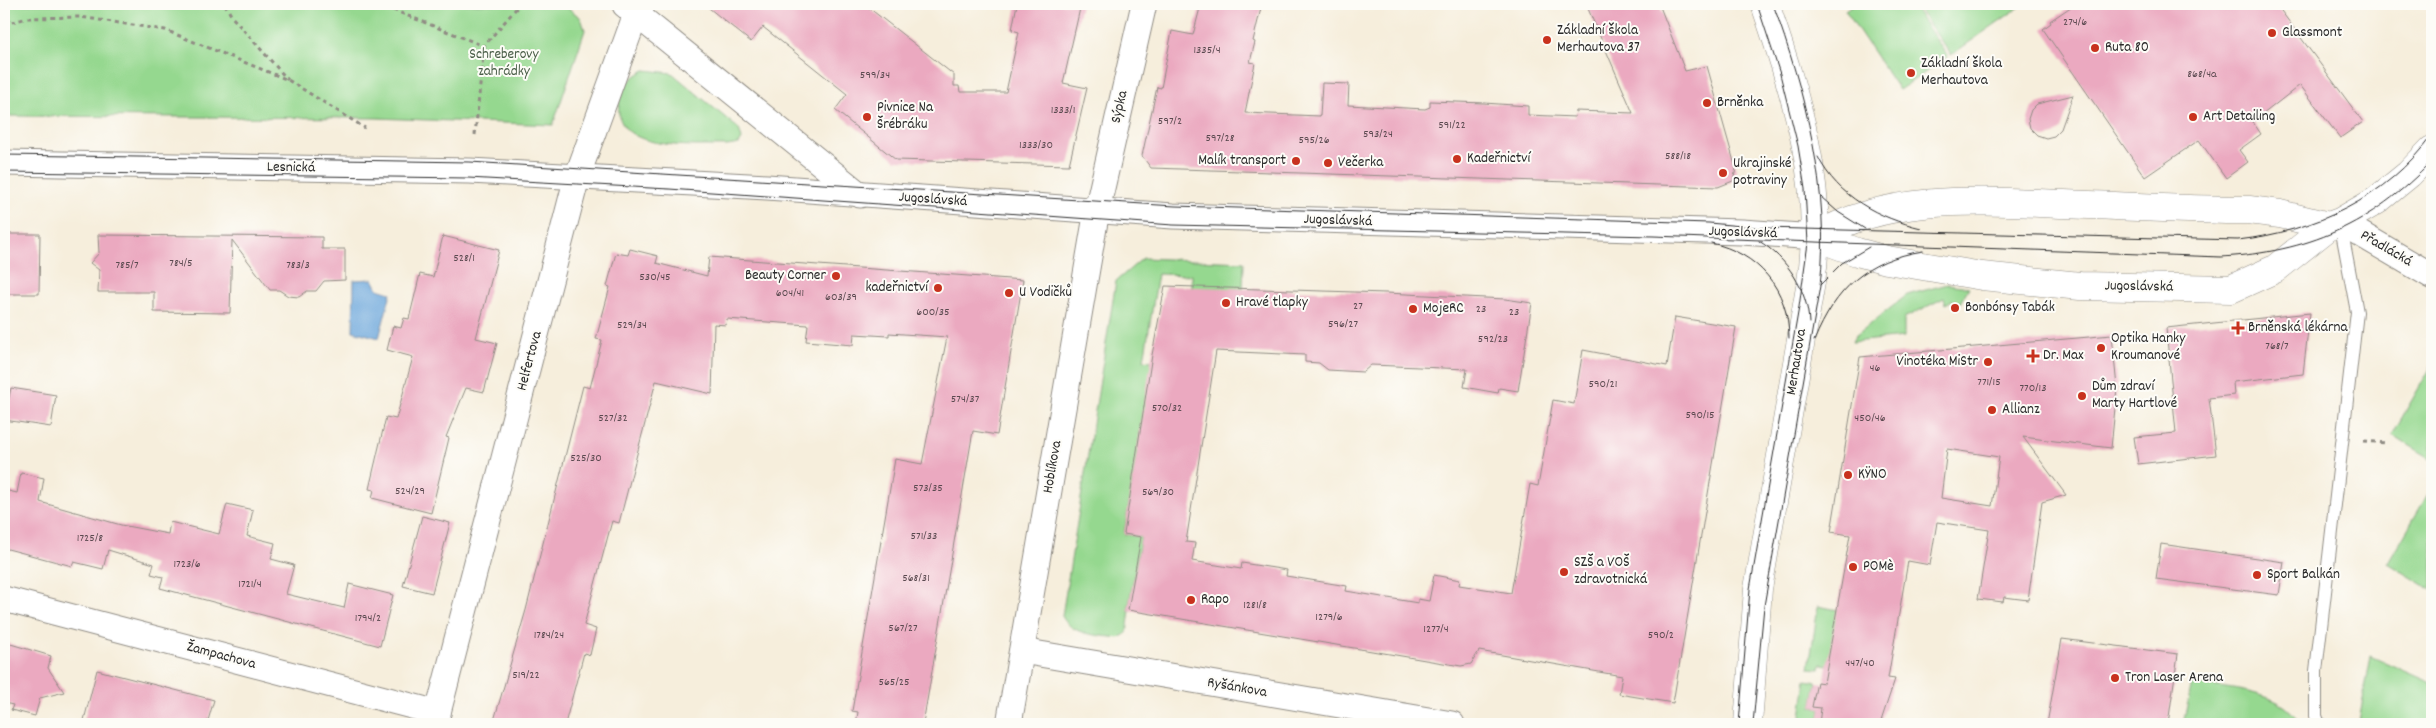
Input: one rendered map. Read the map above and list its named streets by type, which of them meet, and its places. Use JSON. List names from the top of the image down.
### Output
{
  "streets": {
    "street": [
      "Sýpka",
      "Lesnická",
      "Jugoslávská",
      "Přadlácká",
      "Helfertova",
      "Merhautova",
      "Hoblíkova",
      "Žampachova",
      "Ryšánkova"
    ]
  },
  "crossings": [
    ["Sýpka", "Jugoslávská"],
    ["Sýpka", "Hoblíkova"],
    ["Lesnická", "Jugoslávská"],
    ["Lesnická", "Helfertova"],
    ["Jugoslávská", "Přadlácká"],
    ["Jugoslávská", "Helfertova"],
    ["Jugoslávská", "Merhautova"],
    ["Jugoslávská", "Hoblíkova"],
    ["Helfertova", "Žampachova"],
    ["Hoblíkova", "Ryšánkova"]
  ],
  "parks": ["Schreberovy zahrádky"],
  "places": {
    "other": [
      "Glassmont",
      "Základní škola Merhautova 37",
      "Ruta 80",
      "Základní škola Merhautova",
      "Brněnka",
      "Pivnice Na Šrébráku",
      "Art Detailing",
      "Kadeřnictví",
      "Malík transport",
      "Večerka",
      "Ukrajinské potraviny",
      "Beauty Corner",
      "kadeřnictví",
      "U Vodičků",
      "Hravé tlapky",
      "Bonbónsy Tabák",
      "MojeRC",
      "Optika Hanky Kroumanové",
      "Vinotéka MiStr",
      "Dům zdraví Marty Hartlové",
      "Allianz",
      "KŸNO",
      "POMè",
      "SZŠ a VOŠ zdravotnická",
      "Sport Balkán",
      "Rapo",
      "Tron Laser Arena"
    ],
    "health": ["Brněnská lékárna", "Dr. Max"]
  },
  "house_numbers": [
    "274/6",
    "1335/4",
    "868/4a",
    "599/34",
    "1333/1",
    "597/2",
    "591/22",
    "593/24",
    "597/28",
    "595/26",
    "1333/30",
    "588/18",
    "528/1",
    "784/5",
    "785/7",
    "783/3",
    "530/45",
    "604/41",
    "603/39",
    "27",
    "23",
    "600/35",
    "23",
    "596/27",
    "529/34",
    "592/23",
    "768/7",
    "46",
    "771/15",
    "590/21",
    "770/13",
    "574/37",
    "570/32",
    "590/15",
    "527/32",
    "450/46",
    "525/30",
    "573/35",
    "524/29",
    "569/30",
    "571/33",
    "1725/8",
    "1723/6",
    "568/31",
    "1721/4",
    "1281/8",
    "1279/6",
    "1794/2",
    "567/27",
    "1277/4",
    "1784/24",
    "590/2",
    "447/40",
    "519/22",
    "565/25"
  ]
}
